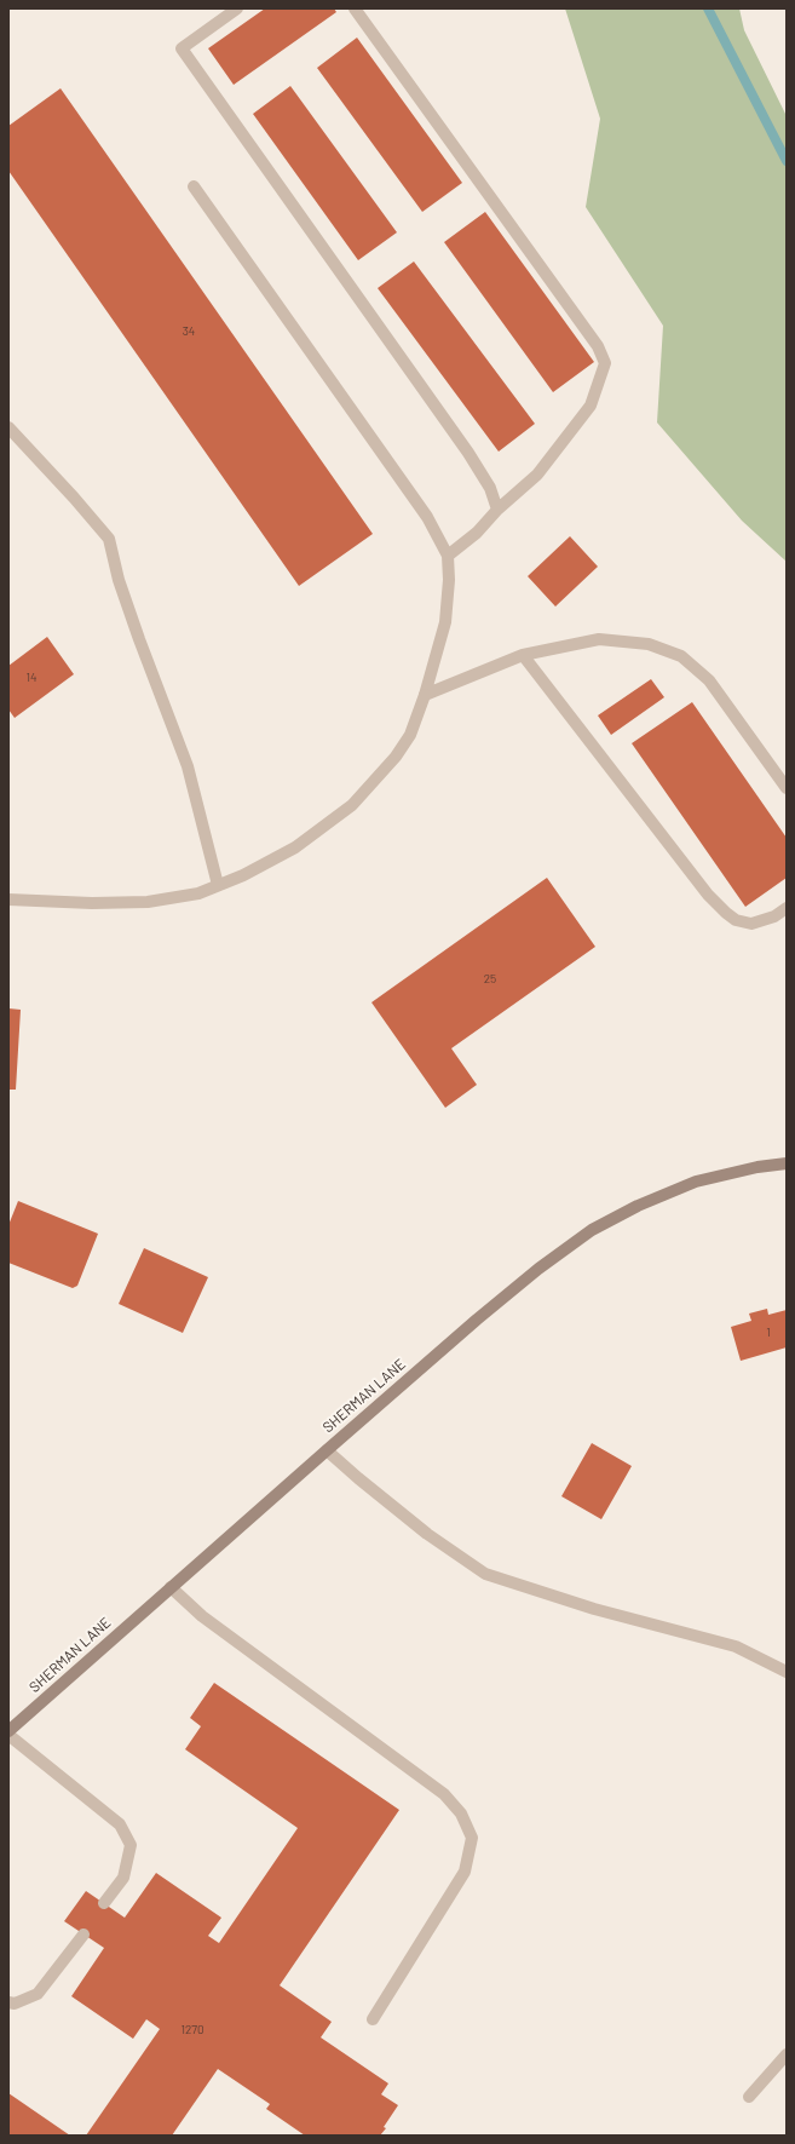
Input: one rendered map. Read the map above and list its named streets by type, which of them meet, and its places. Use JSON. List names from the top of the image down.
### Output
{
  "streets": {
    "street": ["SHERMAN LANE"]
  },
  "house_numbers": [
    "34",
    "14",
    "25",
    "1",
    "1270"
  ]
}
